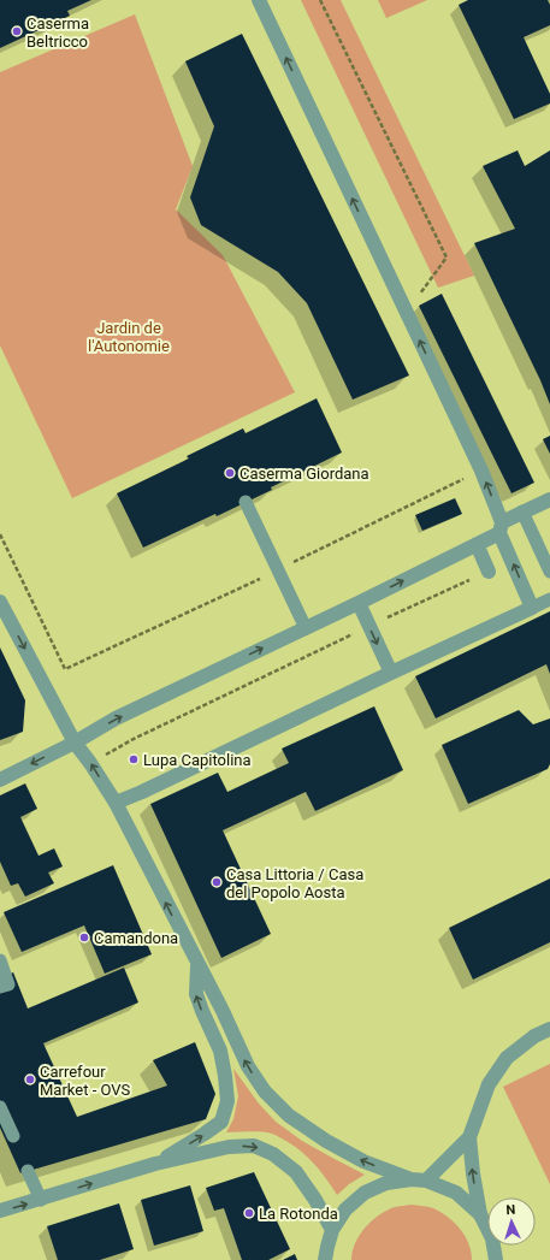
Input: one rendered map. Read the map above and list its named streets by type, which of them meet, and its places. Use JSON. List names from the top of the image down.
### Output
{
  "parks": ["Jardin de l'Autonomie"],
  "places": [
    "Caserma Beltricco",
    "Caserma Giordana",
    "Lupa Capitolina",
    "Casa Littoria / Casa del Popolo Aosta",
    "Camandona",
    "Carrefour Market - OVS",
    "La Rotonda"
  ],
  "north": "top"
}
